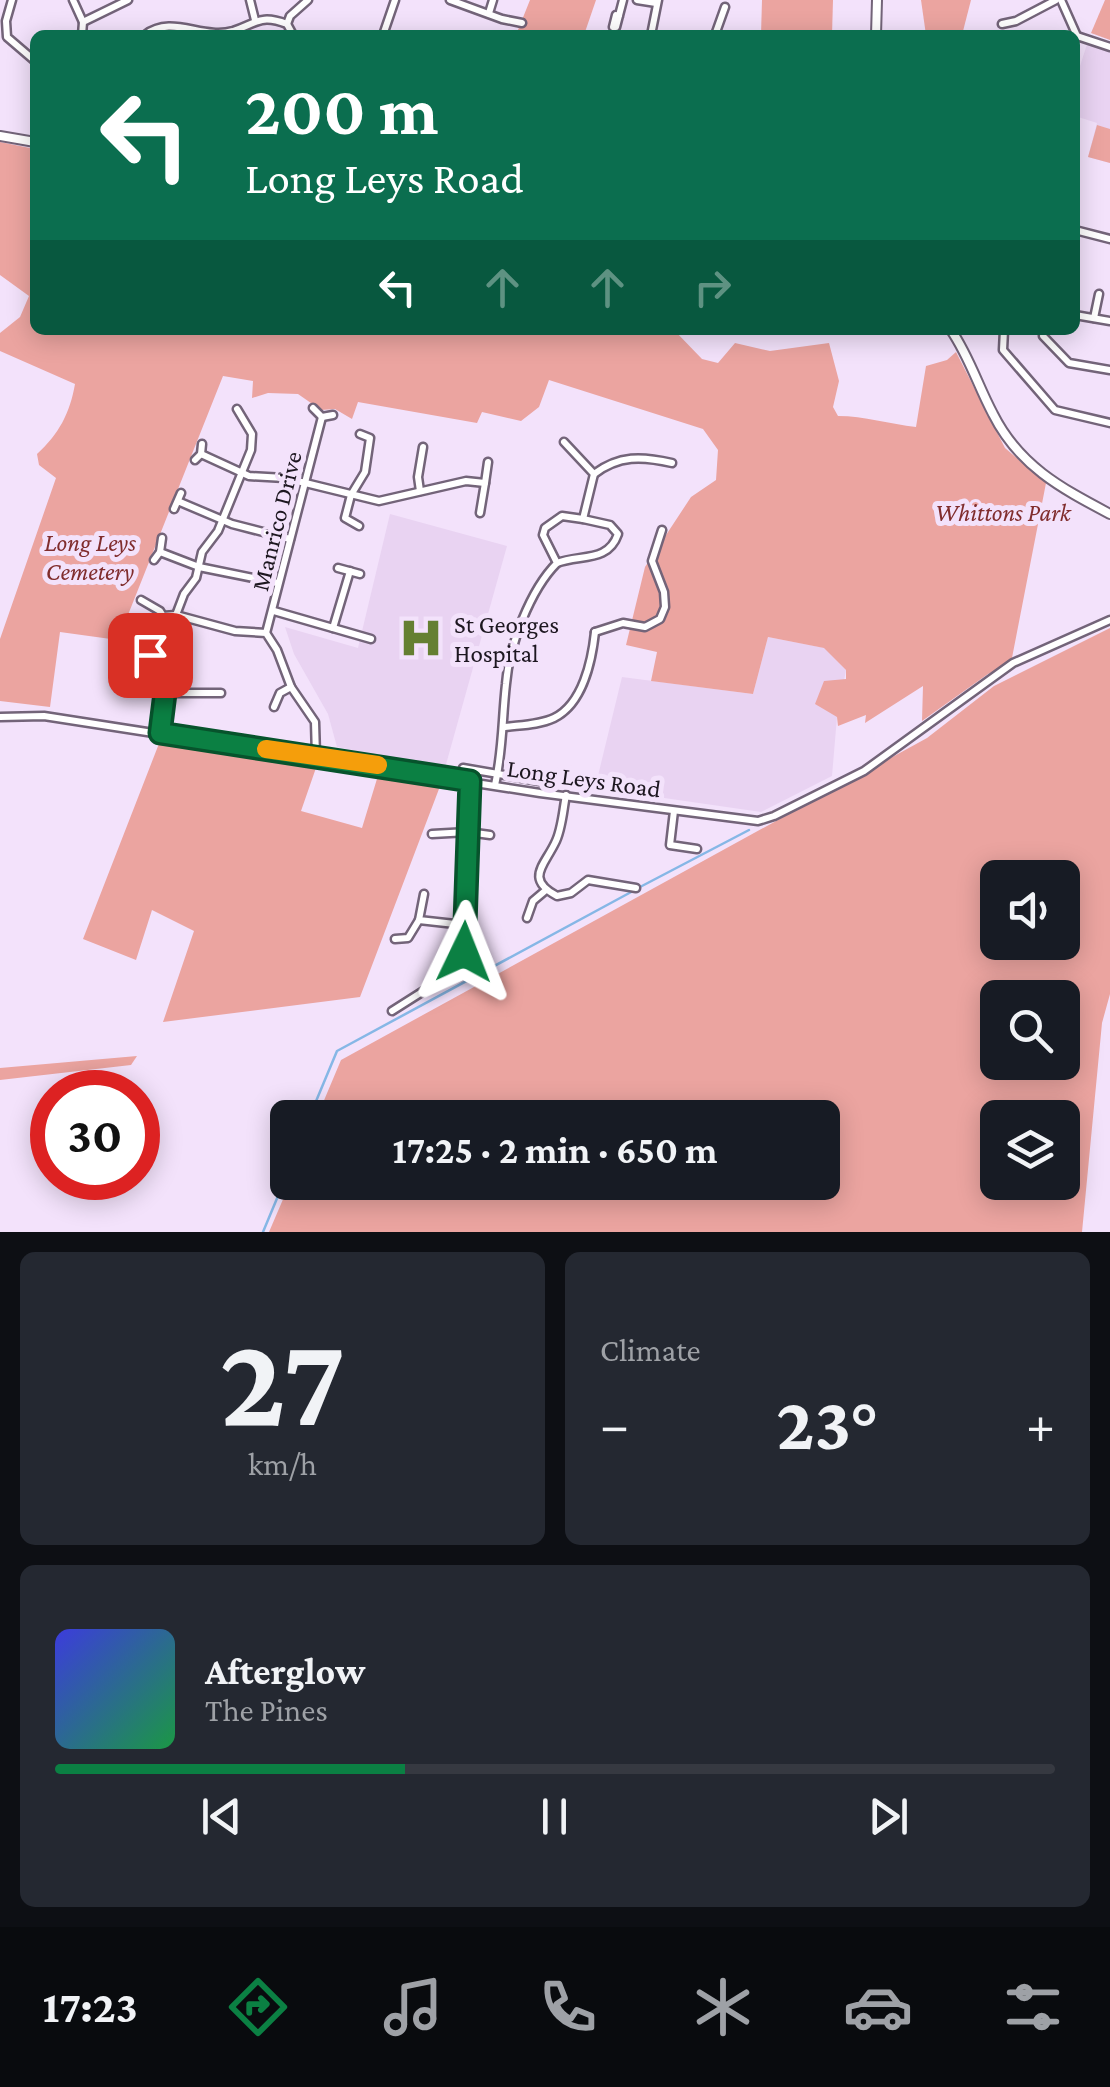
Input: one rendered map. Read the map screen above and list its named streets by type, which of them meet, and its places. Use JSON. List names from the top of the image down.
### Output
{
  "streets": {
    "street": ["Manrico Drive", "Long Leys Road"]
  },
  "parks": ["Whittons Park", "Long Leys Cemetery"],
  "places": {
    "hospital": ["St Georges Hospital"]
  },
  "page": {
    "turn": ["200 m", "Long Leys Road"],
    "limit": "30",
    "trip": "17:25 · 2 min · 650 m",
    "tile": [
      ["27", "km/h"],
      "Climate"
    ],
    "heat": ["−", "23°", "+"],
    "song": ["Afterglow", "The Pines"],
    "tabs": "17:23"
  }
}
